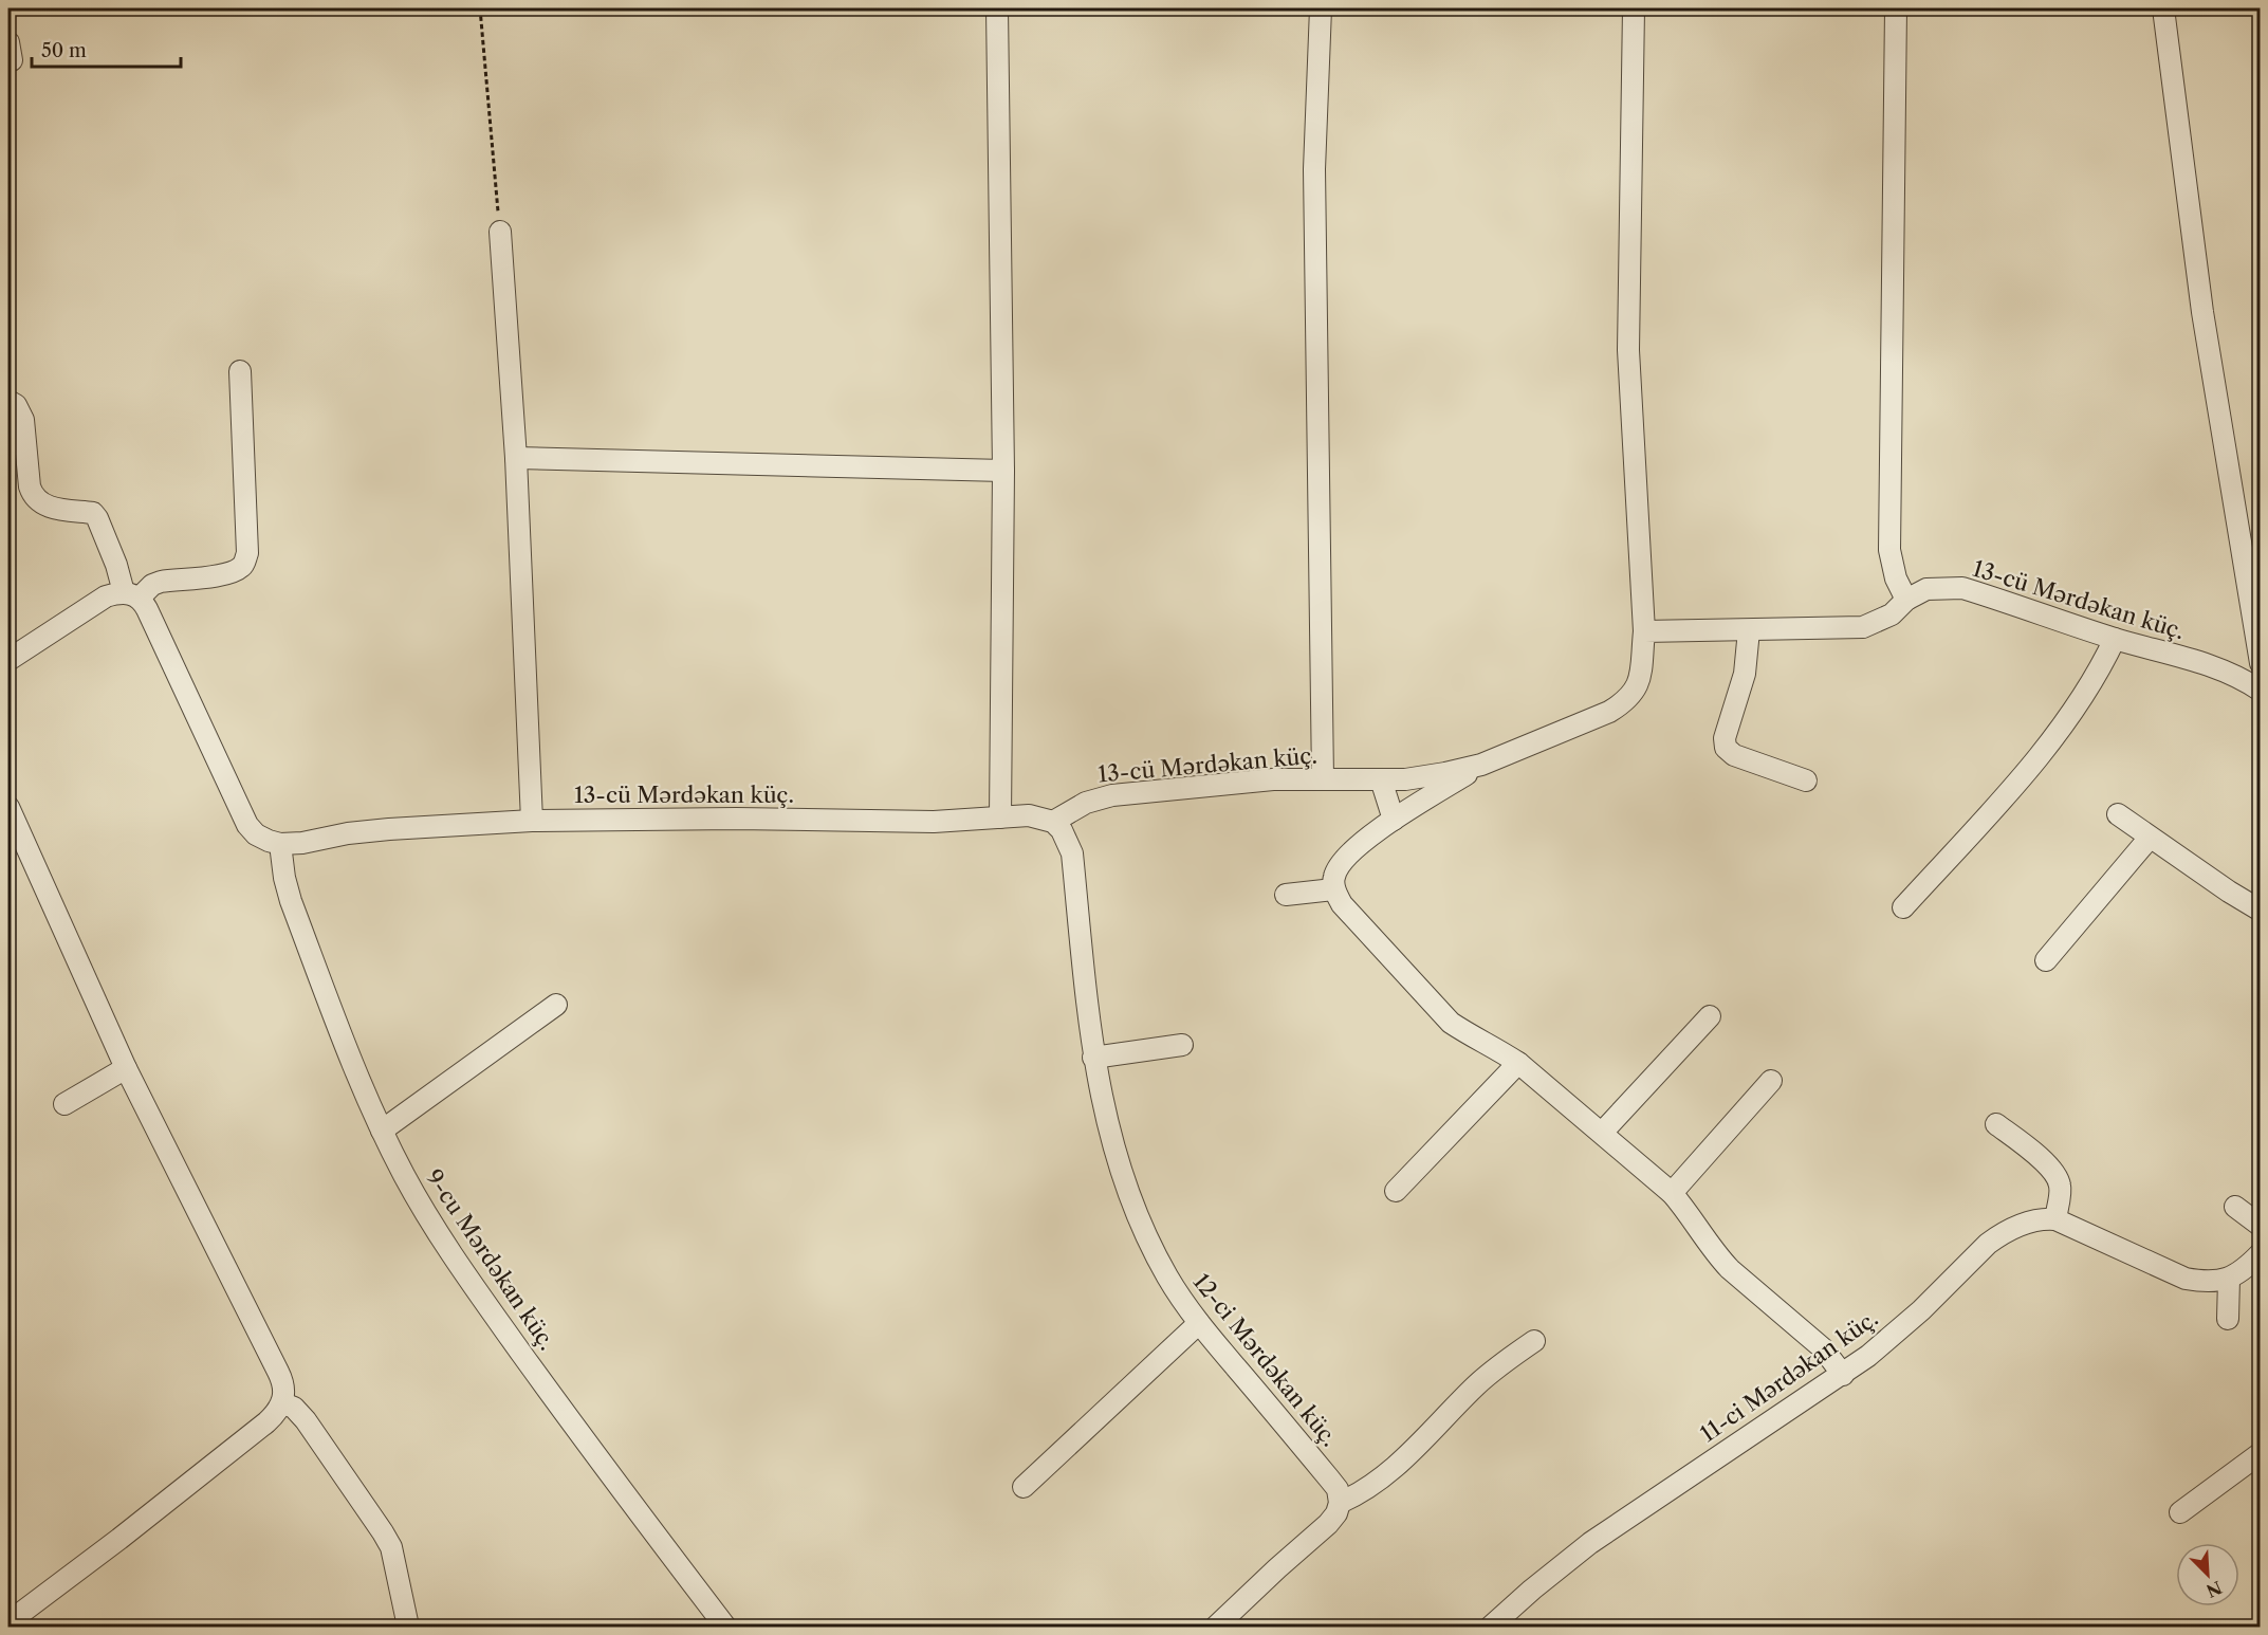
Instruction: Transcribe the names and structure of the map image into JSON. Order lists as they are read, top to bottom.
{
  "streets": {
    "street": [
      "13-cü Mərdəkan küç.",
      "9-cu Mərdəkan küç.",
      "12-ci Mərdəkan küç.",
      "11-ci Mərdəkan küç."
    ]
  },
  "crossings": [
    ["13-cü Mərdəkan küç.", "9-cu Mərdəkan küç."],
    ["13-cü Mərdəkan küç.", "12-ci Mərdəkan küç."]
  ],
  "scale_bar": "50 m",
  "north": "bottom right"
}
